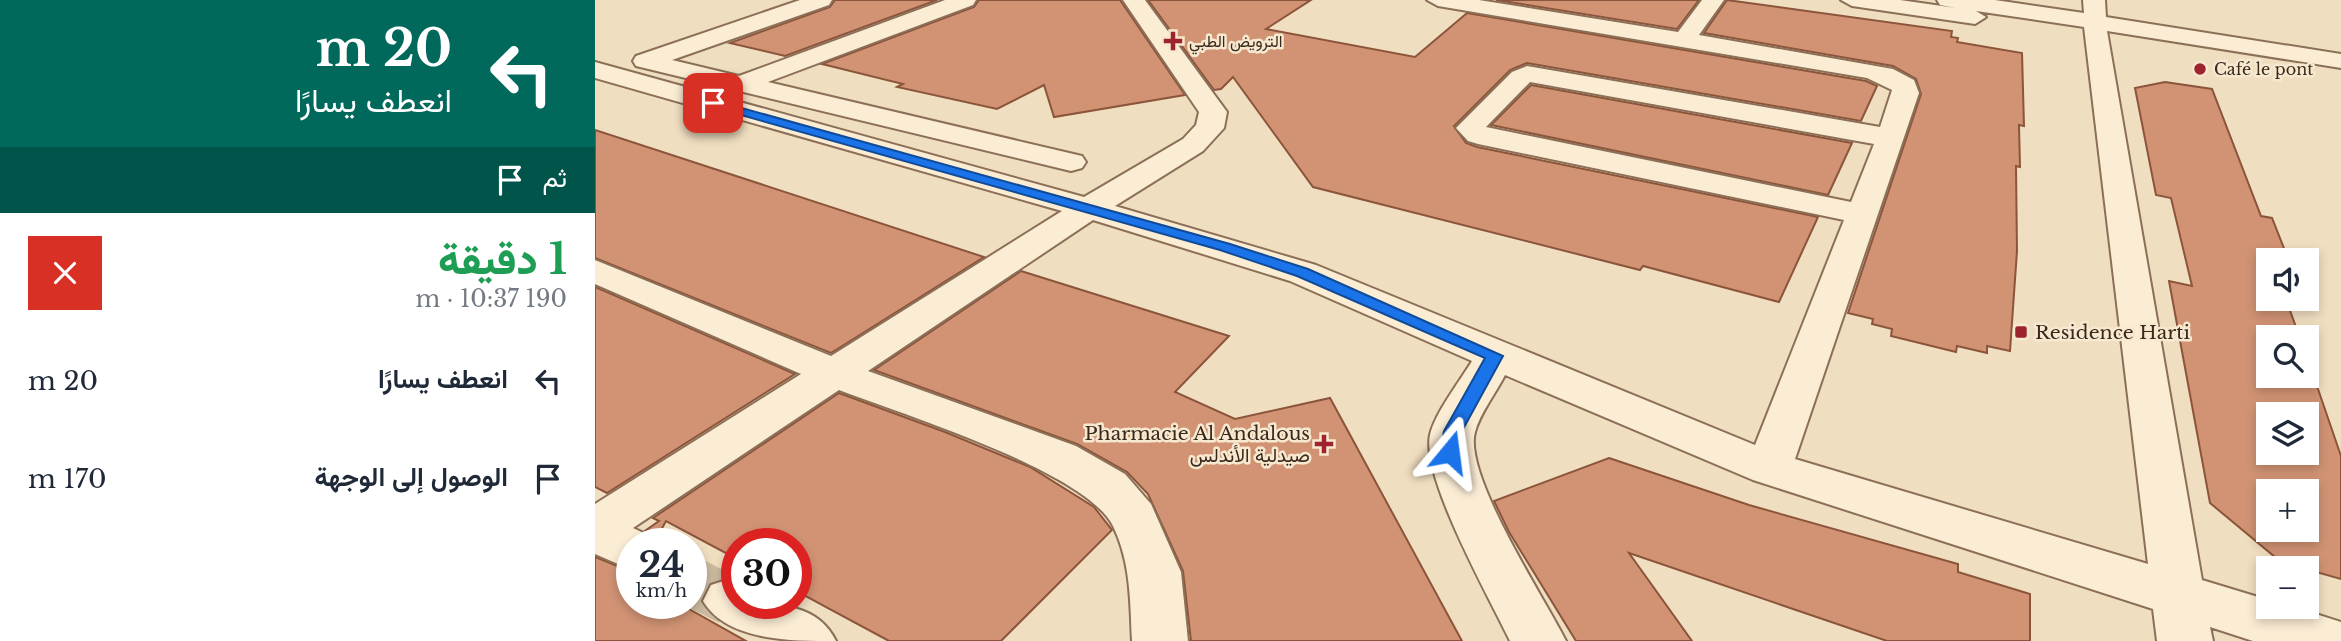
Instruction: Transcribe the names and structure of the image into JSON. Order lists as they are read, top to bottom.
{
  "places": {
    "health": ["الترويض الطبي", "Pharmacie Al Andalous صيدلية الأندلس"],
    "other": ["Café le pont"],
    "transit": ["Residence Harti"]
  },
  "page": {
    "turn": ["20 m", "انعطف يسارًا"],
    "then": "ثم",
    "heading": ["1 دقيقة", "190 m · 10:37"],
    "map_buttons": ["+", "−"],
    "list": [
      {
        "name": "انعطف يسارًا",
        "value": "20 m"
      },
      {
        "name": "الوصول إلى الوجهة",
        "value": "170 m"
      }
    ],
    "speed": "24 km/h",
    "limit": "30"
  }
}
